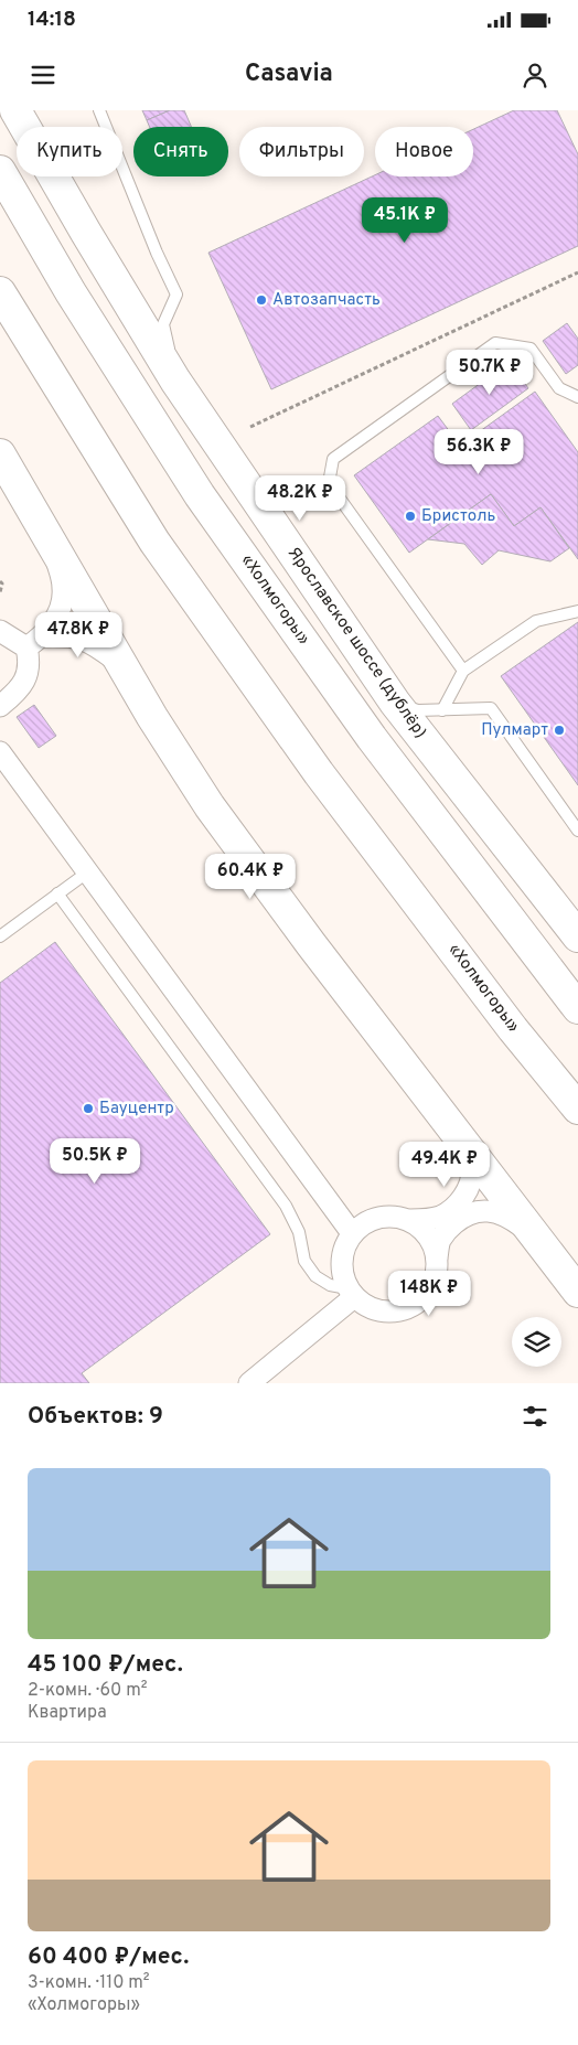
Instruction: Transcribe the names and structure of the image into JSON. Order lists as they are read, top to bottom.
{
  "streets": {
    "main road": ["«Холмогоры»", "Ярославское шоссе (дублёр)"]
  },
  "places": [
    "Автозапчасть",
    "Бристоль",
    "Пулмарт",
    "Бауцентр"
  ],
  "page": {
    "status": "14:18",
    "header": "Casavia",
    "chip": [
      "Купить",
      "Снять",
      "Фильтры",
      "Новое"
    ],
    "price": [
      "45.1K ₽",
      "50.7K ₽",
      "56.3K ₽",
      "48.2K ₽",
      "47.8K ₽",
      "60.4K ₽",
      "50.5K ₽",
      "49.4K ₽",
      "148K ₽"
    ],
    "heading": "Объектов: 9",
    "list": [
      {
        "name": "45 100 ₽/мес.",
        "note": "2-комн. · 60 m² · Квартира"
      },
      {
        "name": "60 400 ₽/мес.",
        "note": "3-комн. · 110 m² · «Холмогоры»"
      }
    ]
  }
}
